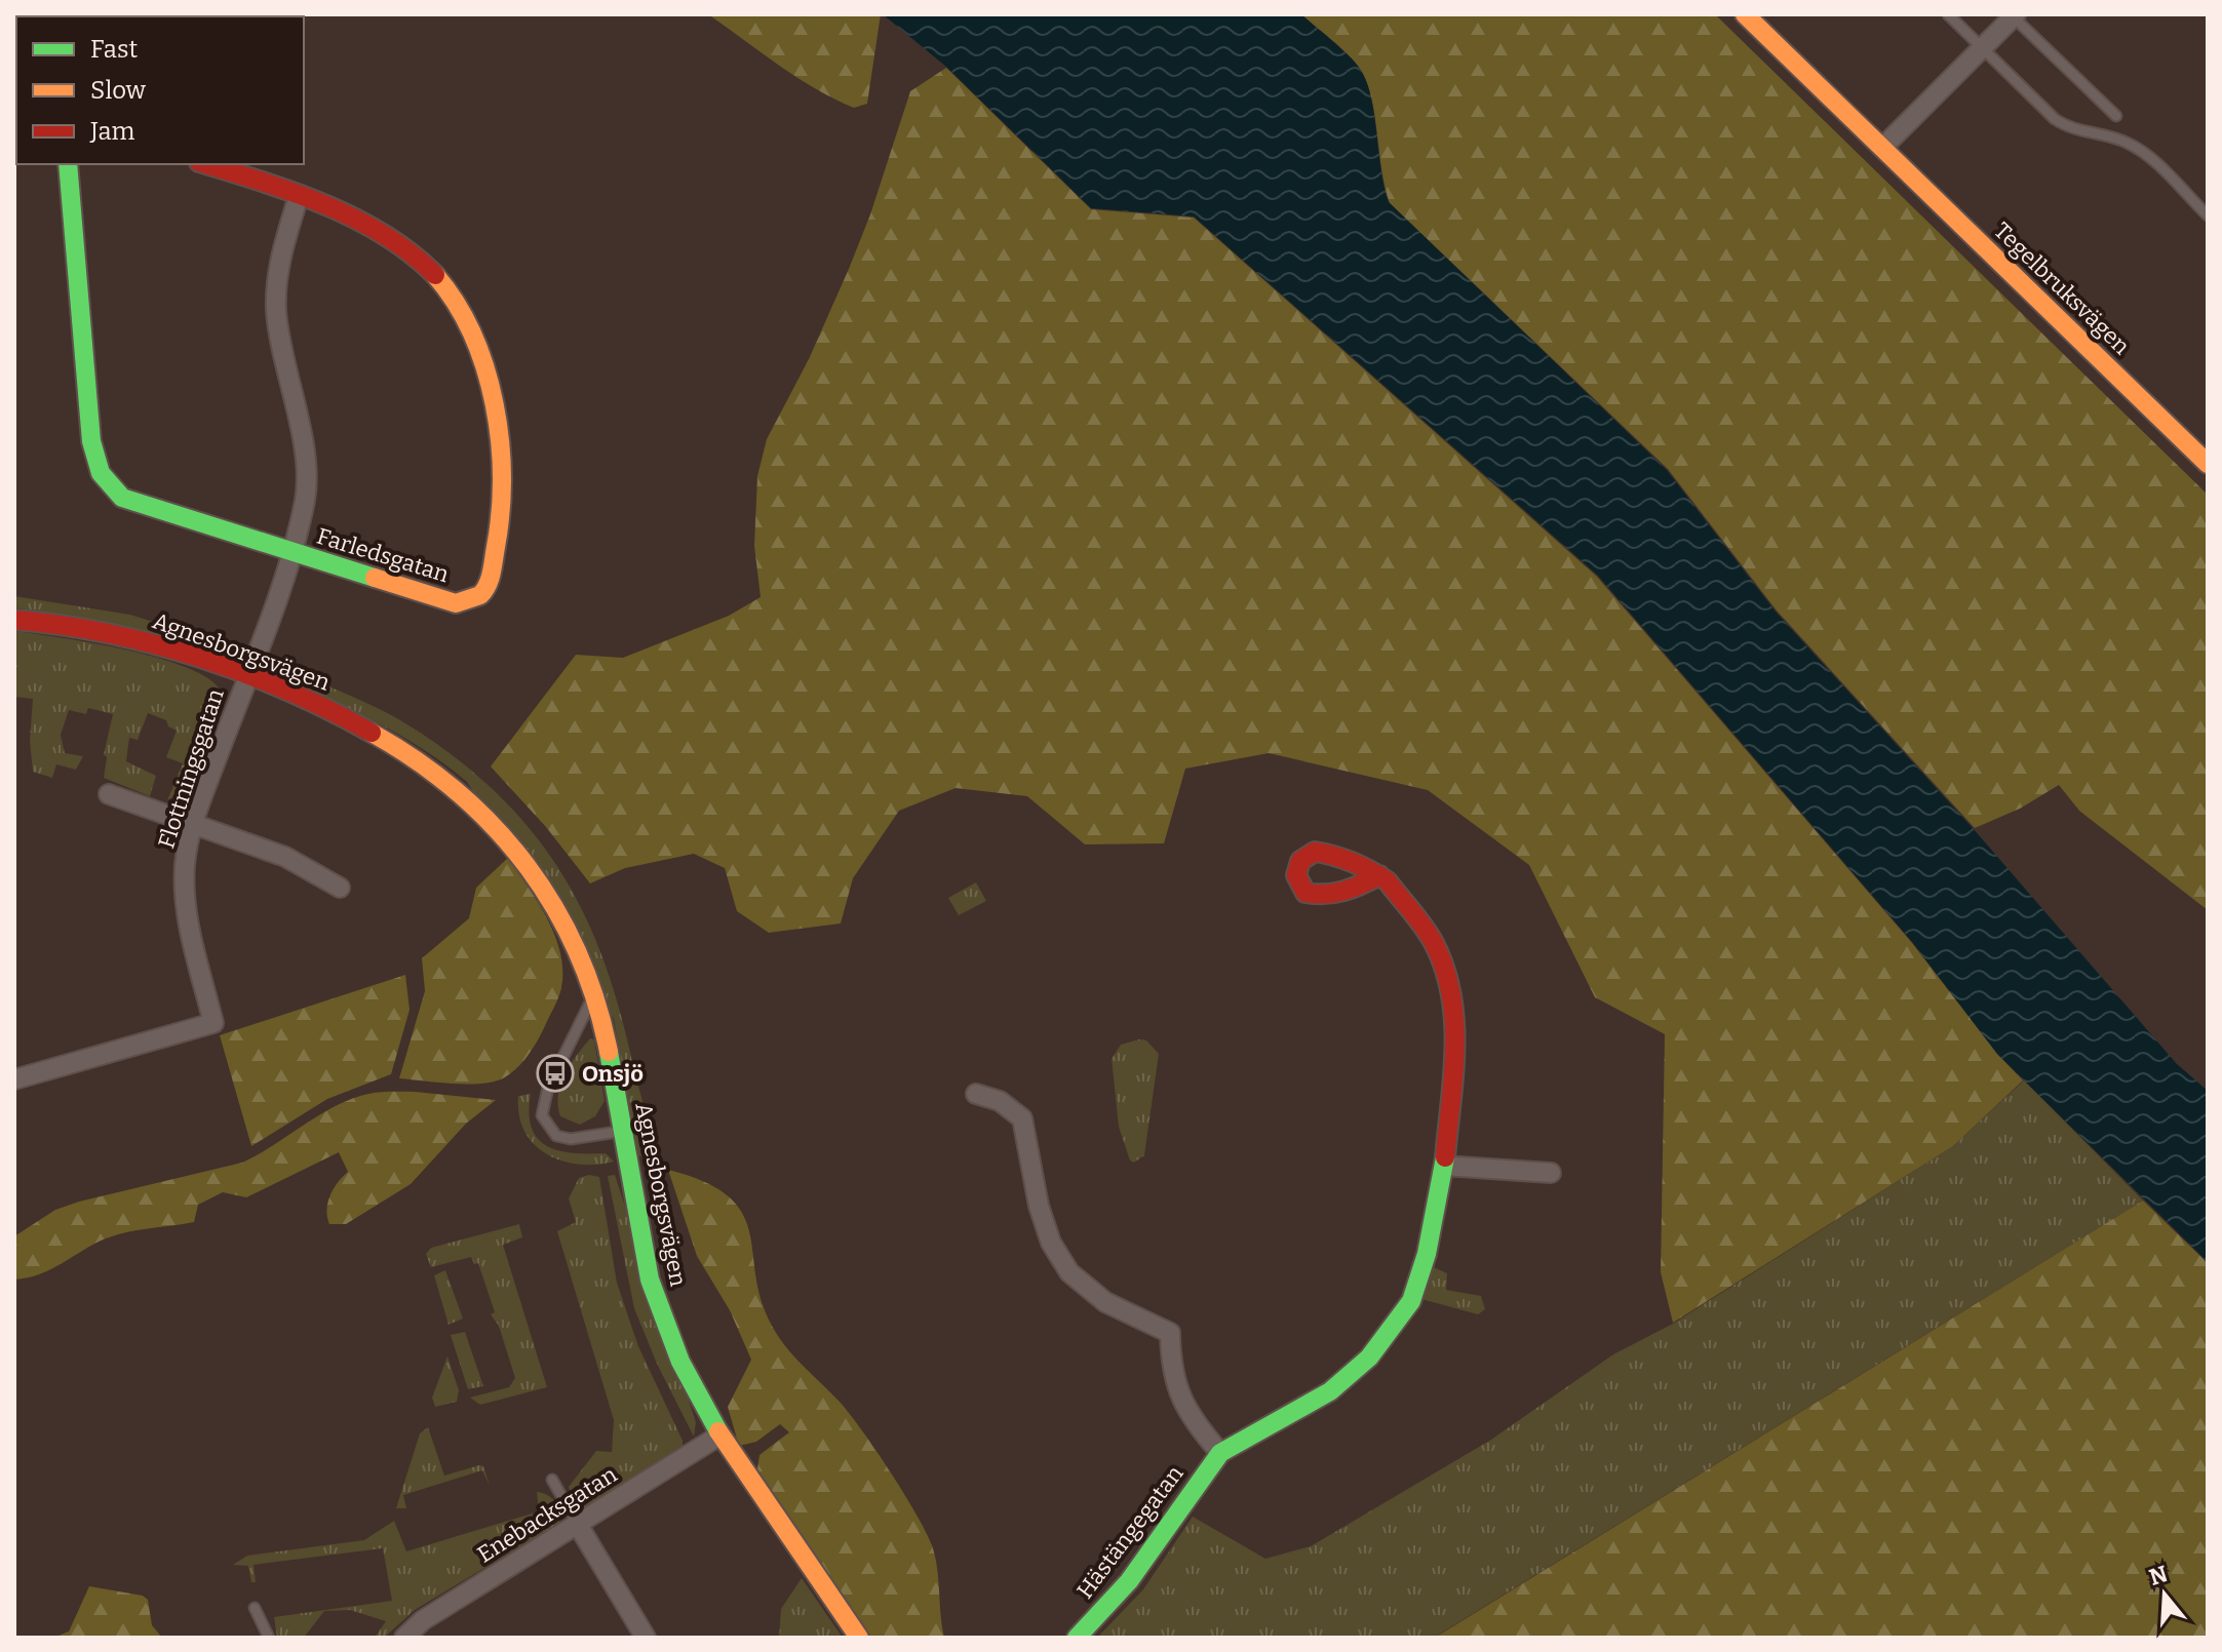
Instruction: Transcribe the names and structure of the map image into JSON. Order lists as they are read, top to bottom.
{
  "streets": {
    "street": [
      "Tegelbruksvägen",
      "Farledsgatan",
      "Agnesborgsvägen",
      "Flottningsgatan",
      "Enebacksgatan",
      "Hästängegatan"
    ]
  },
  "crossings": [
    ["Farledsgatan", "Flottningsgatan"],
    ["Agnesborgsvägen", "Flottningsgatan"],
    ["Agnesborgsvägen", "Enebacksgatan"]
  ],
  "places": {
    "bus stop": ["Onsjö"]
  },
  "legend": ["Fast", "Slow", "Jam"],
  "north": "top"
}
